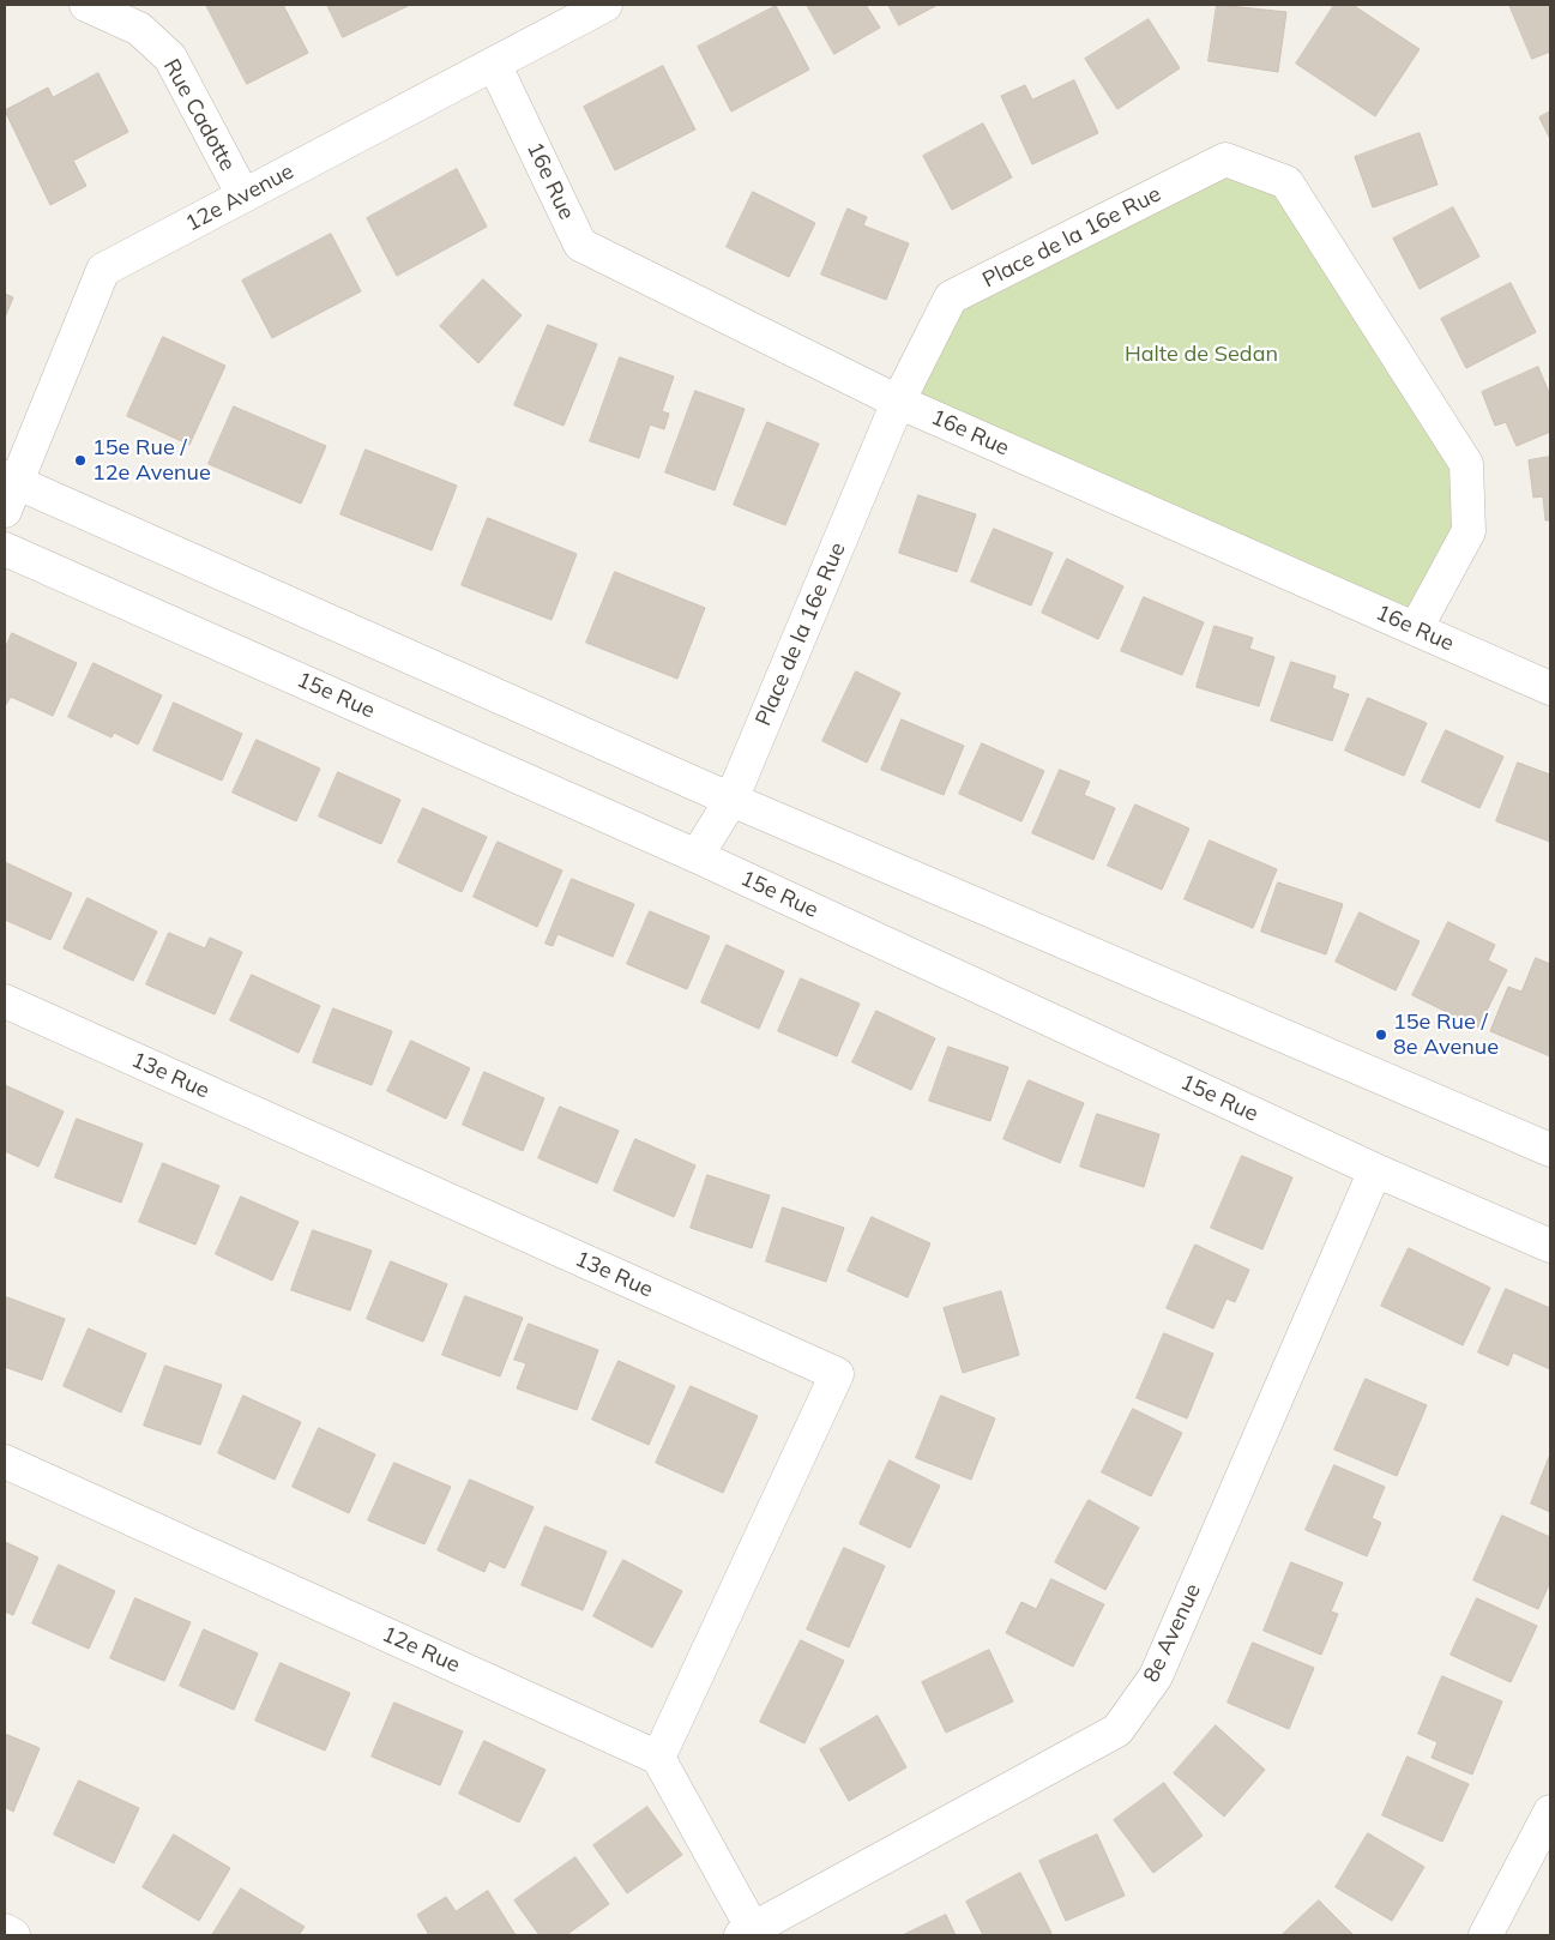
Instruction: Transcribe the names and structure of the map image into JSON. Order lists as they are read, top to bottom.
{
  "streets": {
    "street": [
      "Rue Cadotte",
      "16e Rue",
      "12e Avenue",
      "Place de la 16e Rue",
      "15e Rue",
      "13e Rue",
      "8e Avenue",
      "12e Rue"
    ]
  },
  "crossings": [
    ["Rue Cadotte", "12e Avenue"],
    ["16e Rue", "12e Avenue"],
    ["16e Rue", "Place de la 16e Rue"],
    ["Place de la 16e Rue", "15e Rue"],
    ["15e Rue", "8e Avenue"],
    ["13e Rue", "12e Rue"]
  ],
  "parks": ["Halte de Sedan"],
  "places": ["15e Rue / 12e Avenue", "15e Rue / 8e Avenue"]
}
